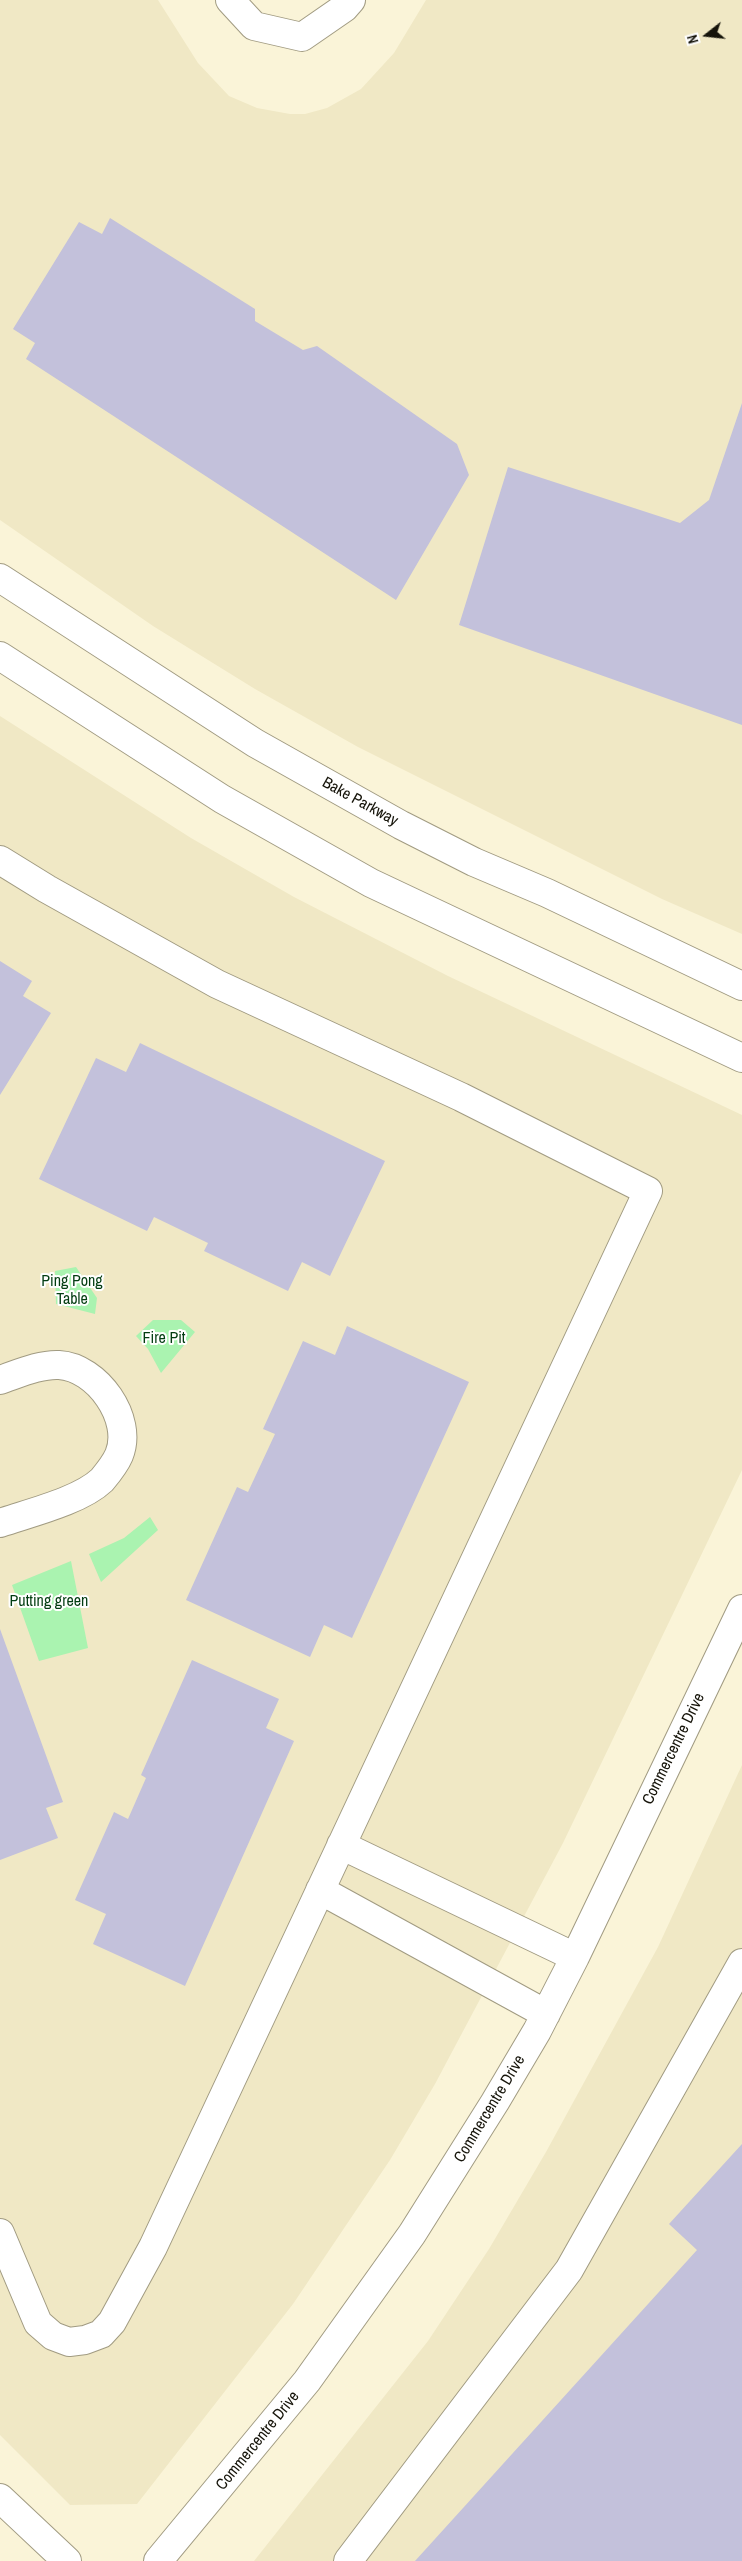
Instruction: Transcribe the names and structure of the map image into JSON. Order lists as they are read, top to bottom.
{
  "streets": {
    "main road": ["Bake Parkway", "Commercentre Drive"]
  },
  "parks": ["Ping Pong Table", "Fire Pit", "Putting green"],
  "north": "left"
}
